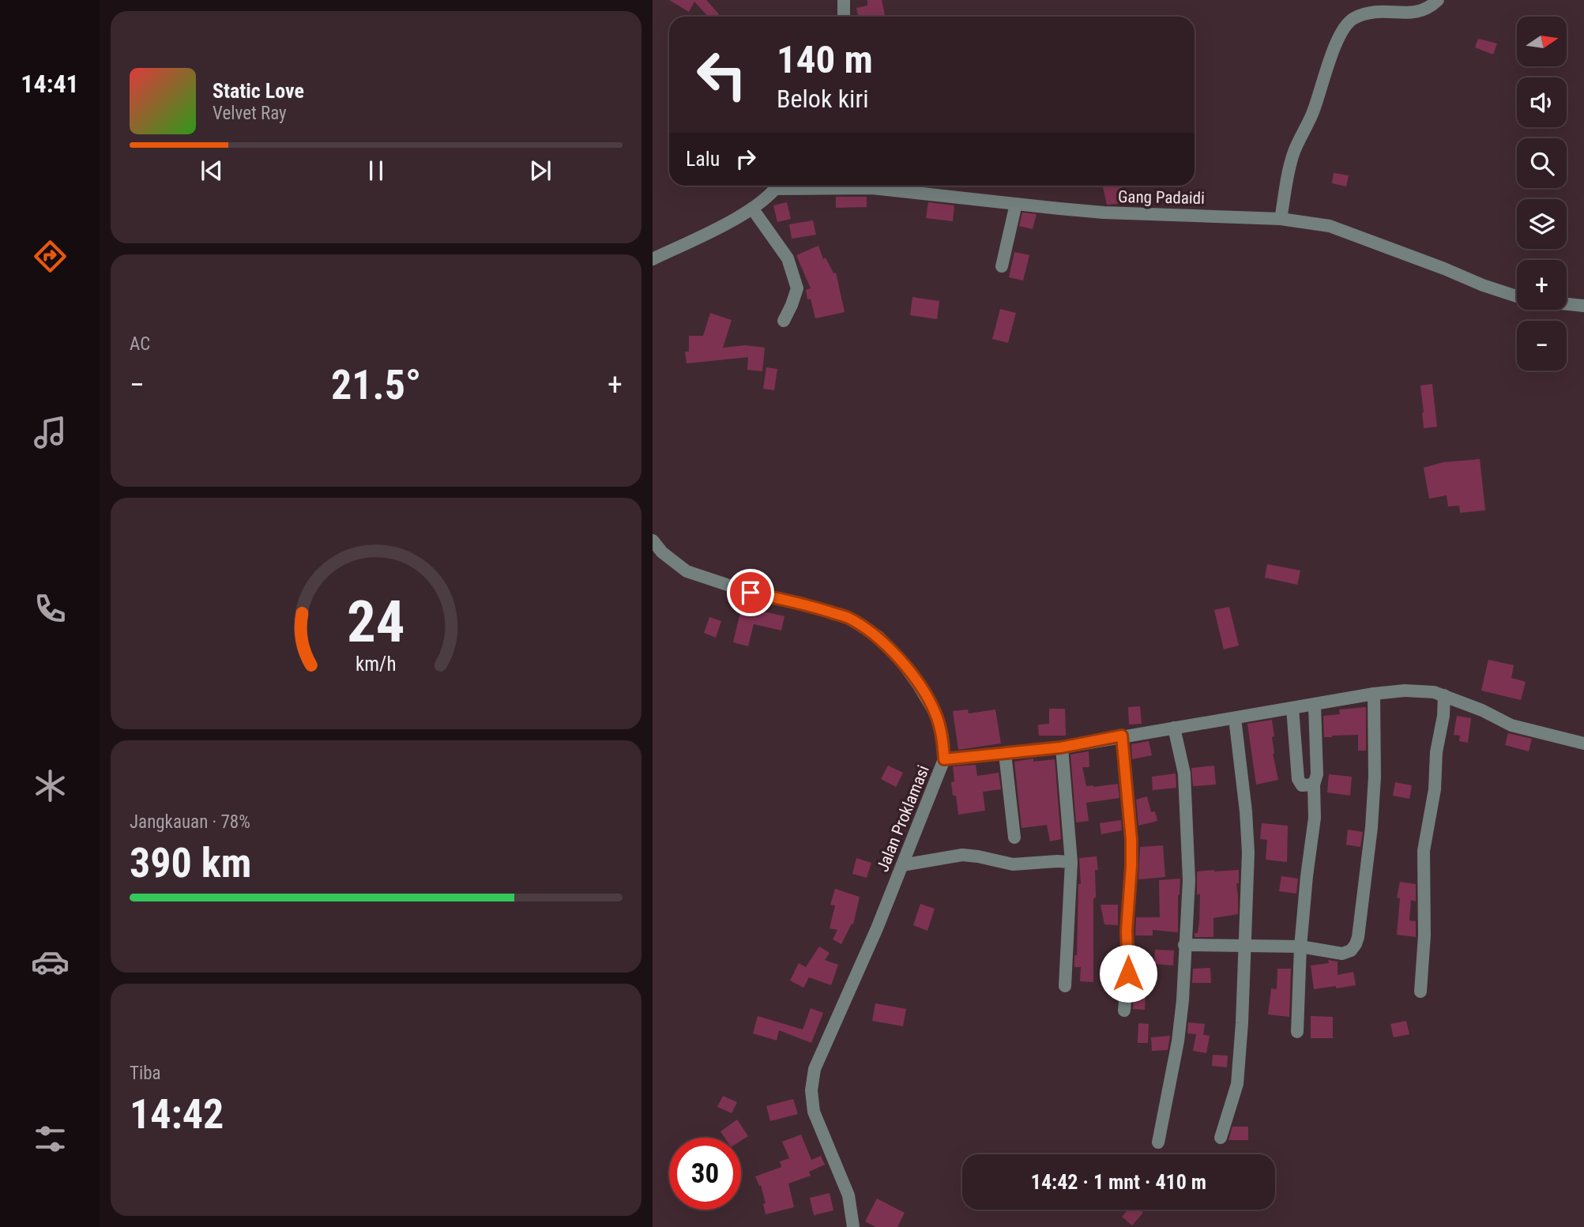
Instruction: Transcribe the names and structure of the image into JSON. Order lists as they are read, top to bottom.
{
  "streets": {
    "street": ["Gang Padaidi", "Jalan Proklamasi"]
  },
  "north": "right",
  "page": {
    "tabs": "14:41",
    "map_buttons": ["+", "−"],
    "turn": ["140 m", "Belok kiri"],
    "song": ["Static Love", "Velvet Ray"],
    "then": "Lalu",
    "tile": [
      "AC",
      ["Jangkauan · 78%", "390 km"],
      ["Tiba", "14:42"]
    ],
    "heat": ["−", "21.5°", "+"],
    "limit": "30",
    "trip": "14:42 · 1 mnt · 410 m",
    "gauge": ["24", "km/h"]
  }
}
